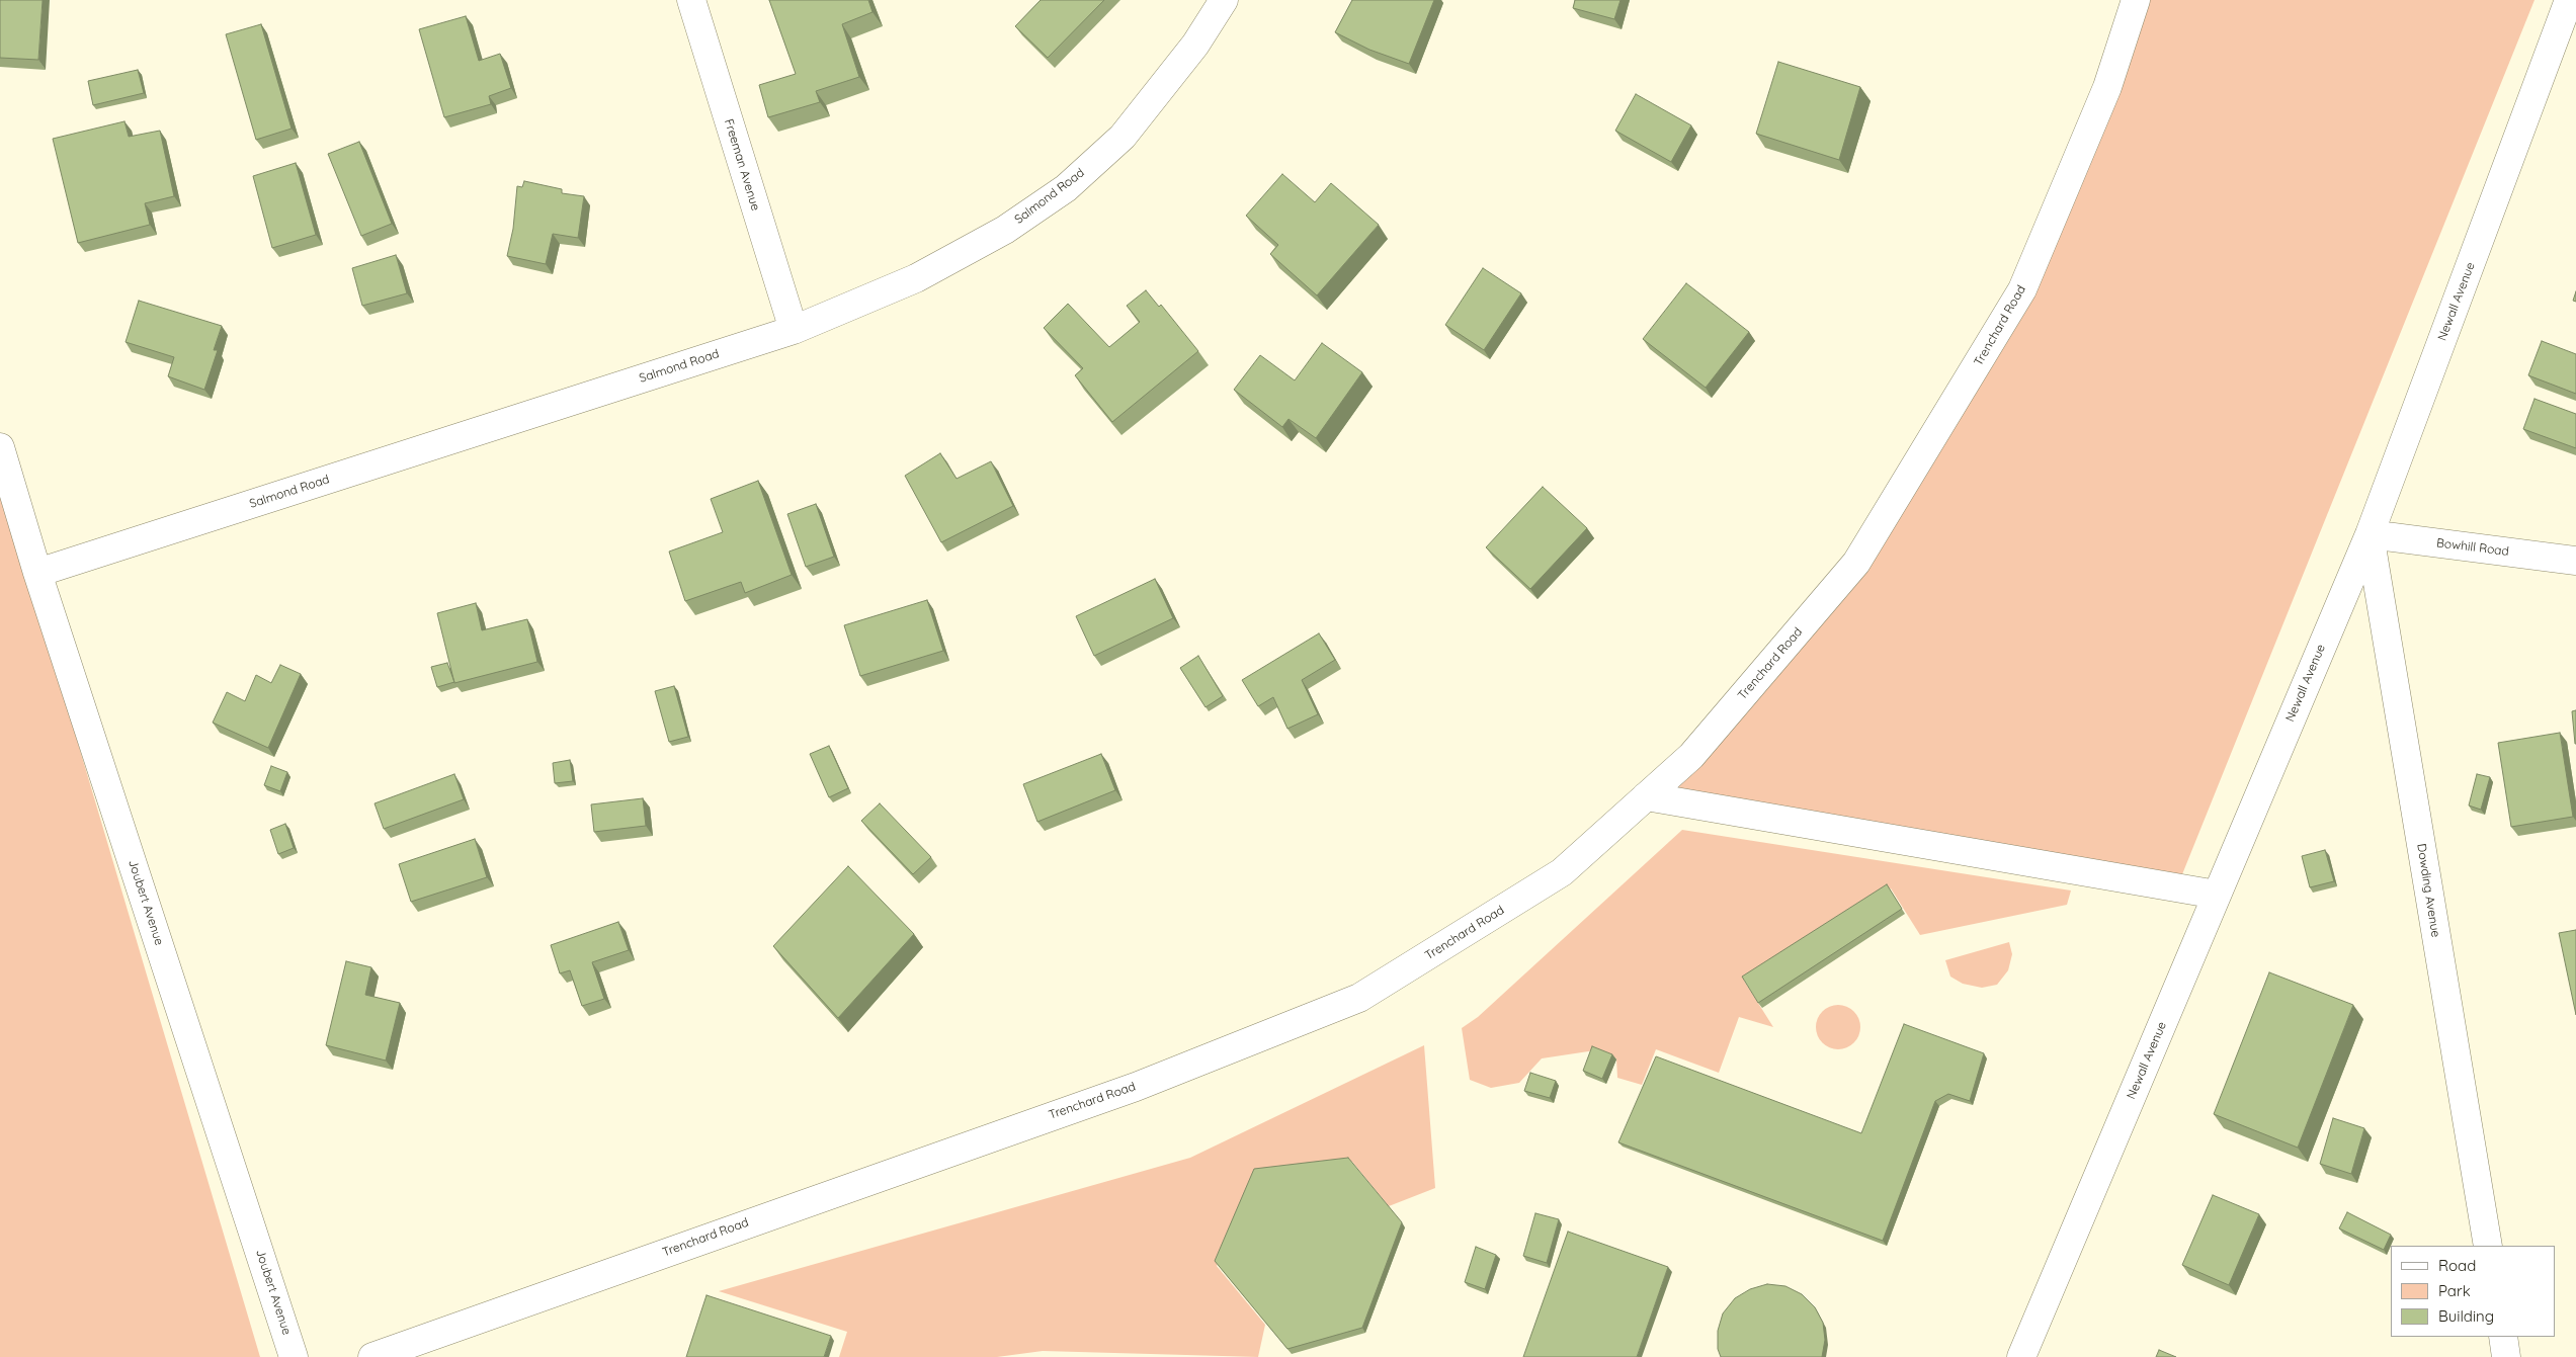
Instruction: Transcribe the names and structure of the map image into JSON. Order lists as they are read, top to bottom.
{
  "streets": {
    "street": [
      "Freeman Avenue",
      "Salmond Road",
      "Newall Avenue",
      "Trenchard Road",
      "Bowhill Road",
      "Dowding Avenue",
      "Joubert Avenue"
    ]
  },
  "crossings": [
    ["Freeman Avenue", "Salmond Road"],
    ["Salmond Road", "Joubert Avenue"],
    ["Newall Avenue", "Bowhill Road"],
    ["Newall Avenue", "Dowding Avenue"],
    ["Bowhill Road", "Dowding Avenue"]
  ],
  "legend": ["Road", "Park", "Building"]
}
